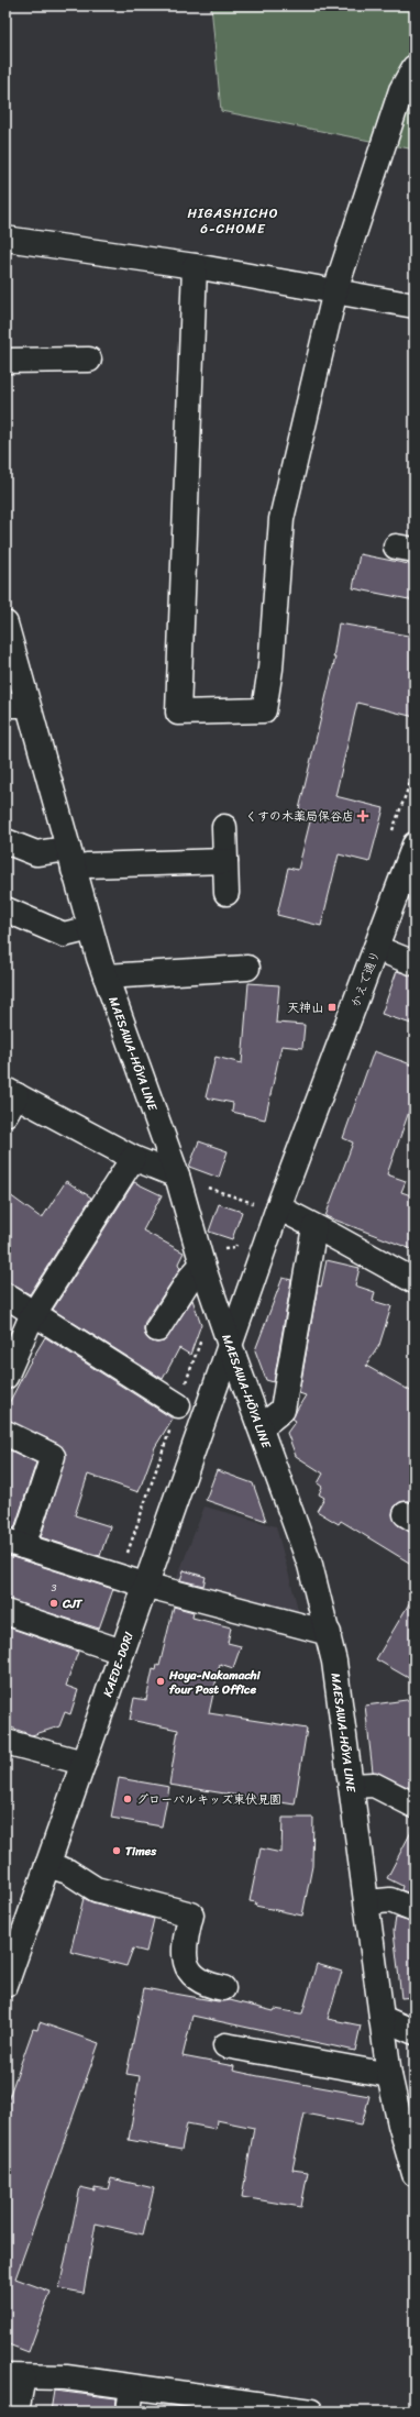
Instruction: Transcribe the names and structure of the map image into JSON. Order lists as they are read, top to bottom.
{
  "streets": {
    "street": ["かえで通り", "MAESAWA-HŌYA LINE", "KAEDE-DORI"]
  },
  "crossings": [
    ["かえで通り", "KAEDE-DORI"],
    ["MAESAWA-HŌYA LINE", "KAEDE-DORI"]
  ],
  "districts": ["HIGASHICHO 6-CHOME"],
  "places": {
    "health": ["くすの木薬局保谷店"],
    "transit": ["天神山"],
    "other": [
      "CJT",
      "Hoya-Nakamachi four Post Office",
      "グローバルキッズ東伏見園",
      "Times"
    ]
  },
  "house_numbers": ["3"]
}
